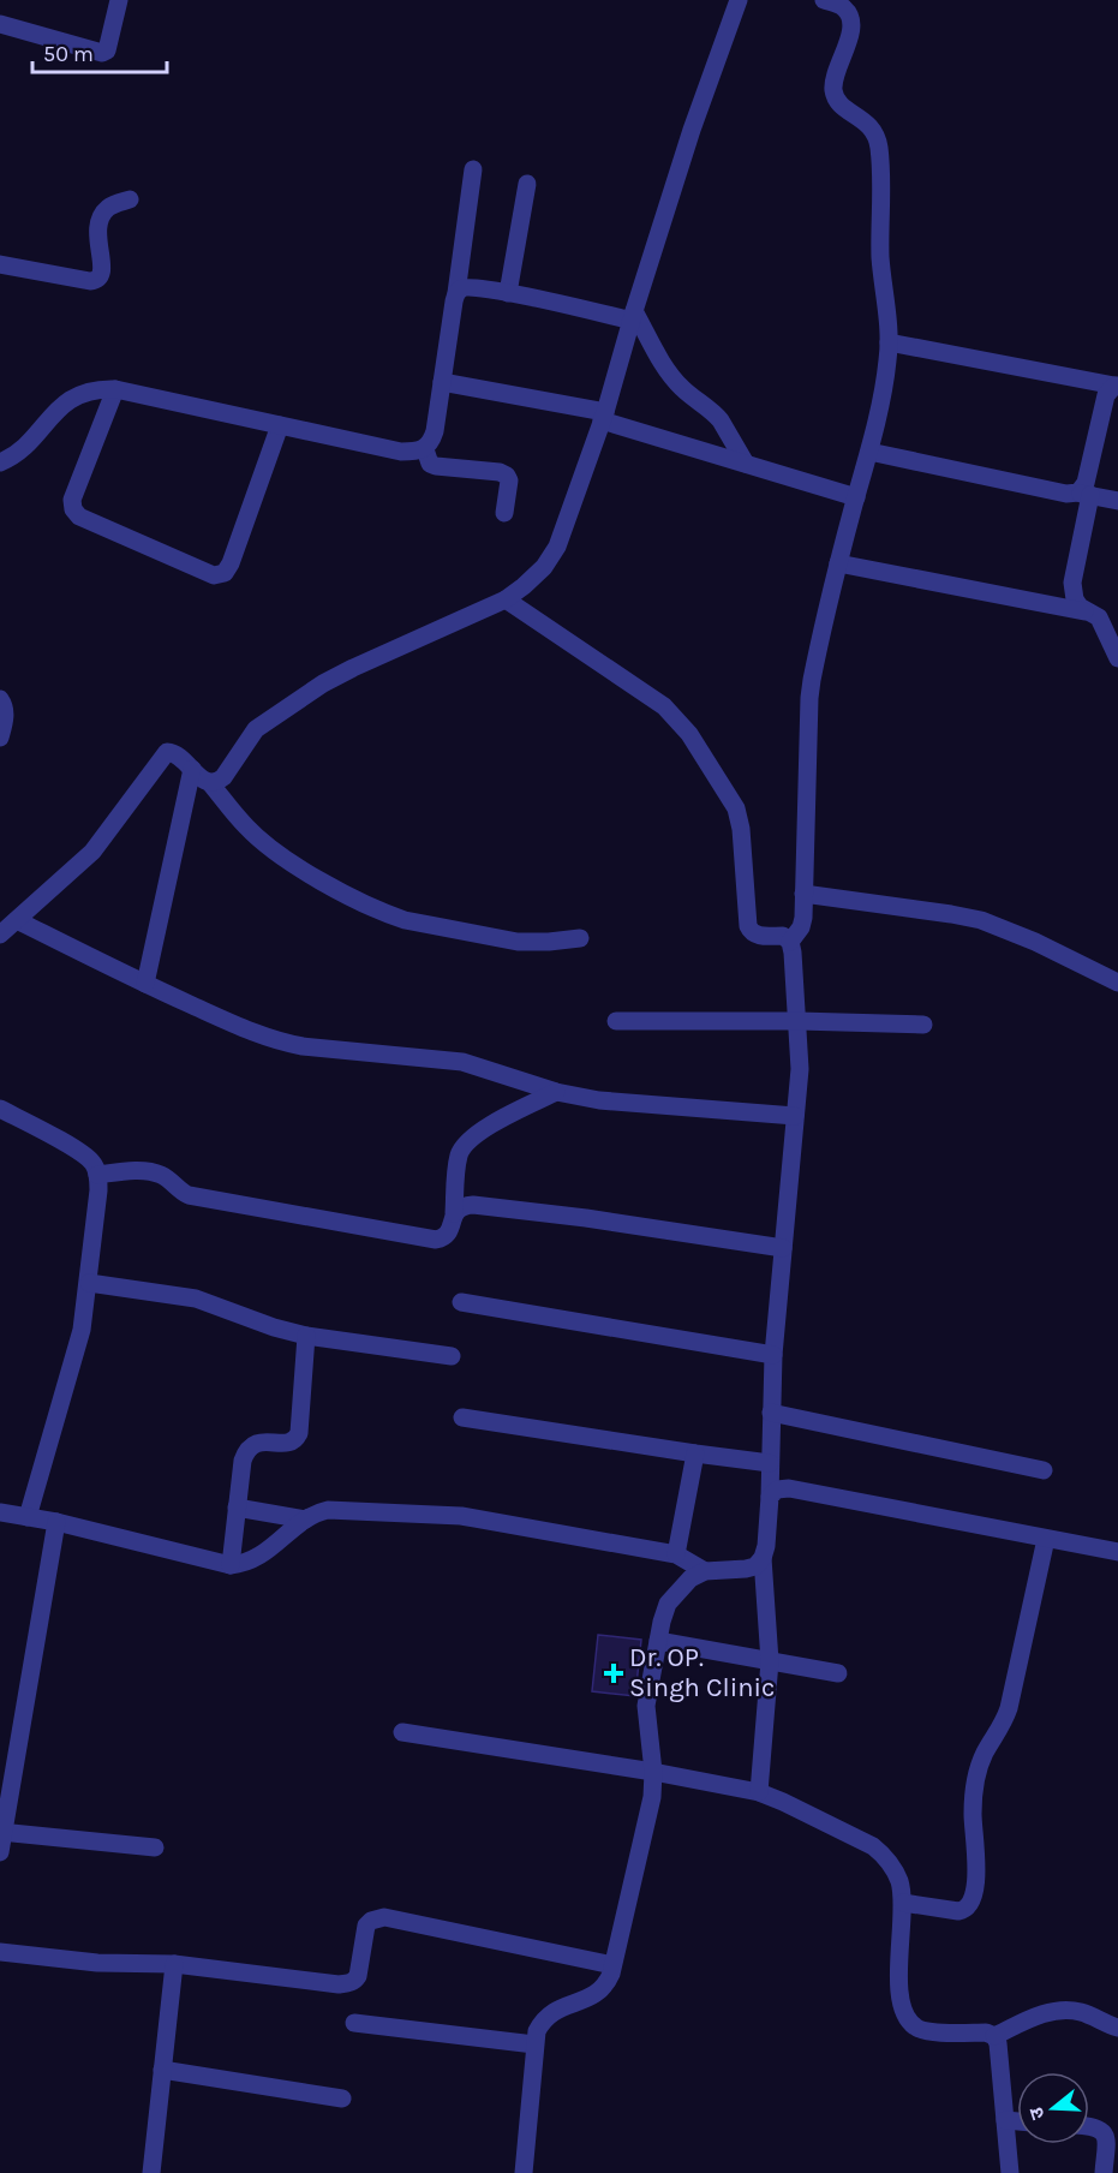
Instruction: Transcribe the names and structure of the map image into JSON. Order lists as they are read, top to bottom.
{
  "places": {
    "health": ["Dr. OP. Singh Clinic"]
  },
  "scale_bar": "50 m",
  "north": "left"
}
